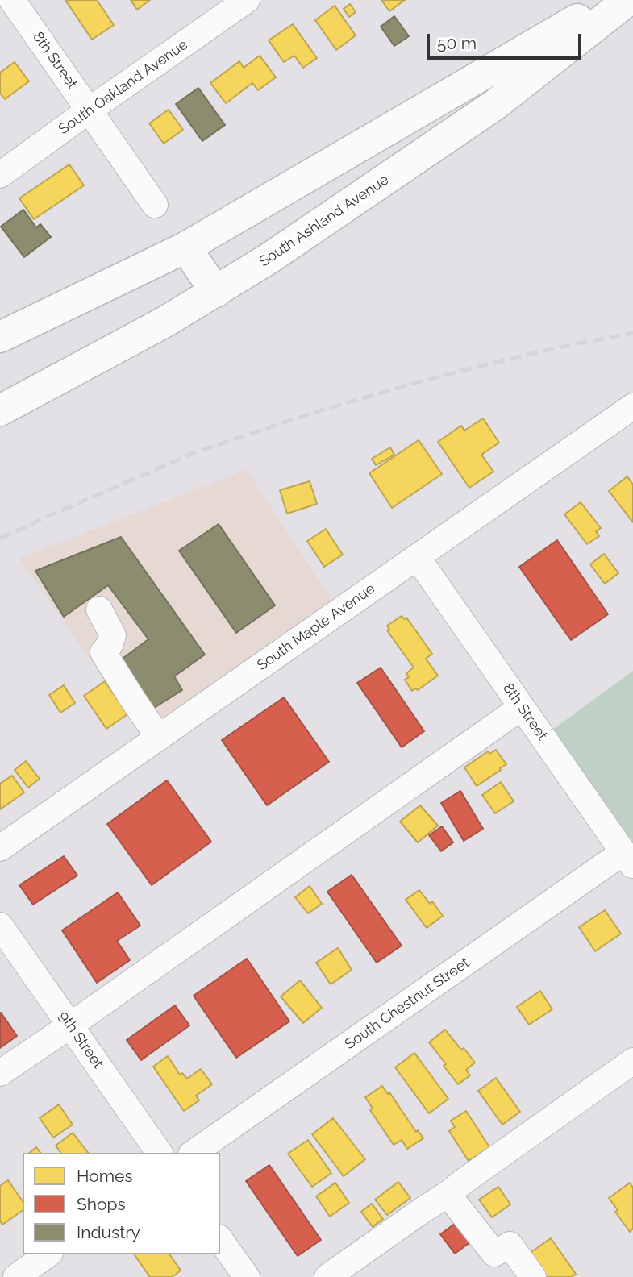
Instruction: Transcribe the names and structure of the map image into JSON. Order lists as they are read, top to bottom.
{
  "streets": {
    "main road": ["South Ashland Avenue"],
    "street": [
      "8th Street",
      "South Oakland Avenue",
      "South Maple Avenue",
      "South Chestnut Street",
      "9th Street"
    ]
  },
  "crossings": [
    ["8th Street", "South Oakland Avenue"],
    ["8th Street", "South Maple Avenue"],
    ["8th Street", "South Chestnut Street"]
  ],
  "legend": ["Homes", "Shops", "Industry"],
  "scale_bar": "50 m"
}
